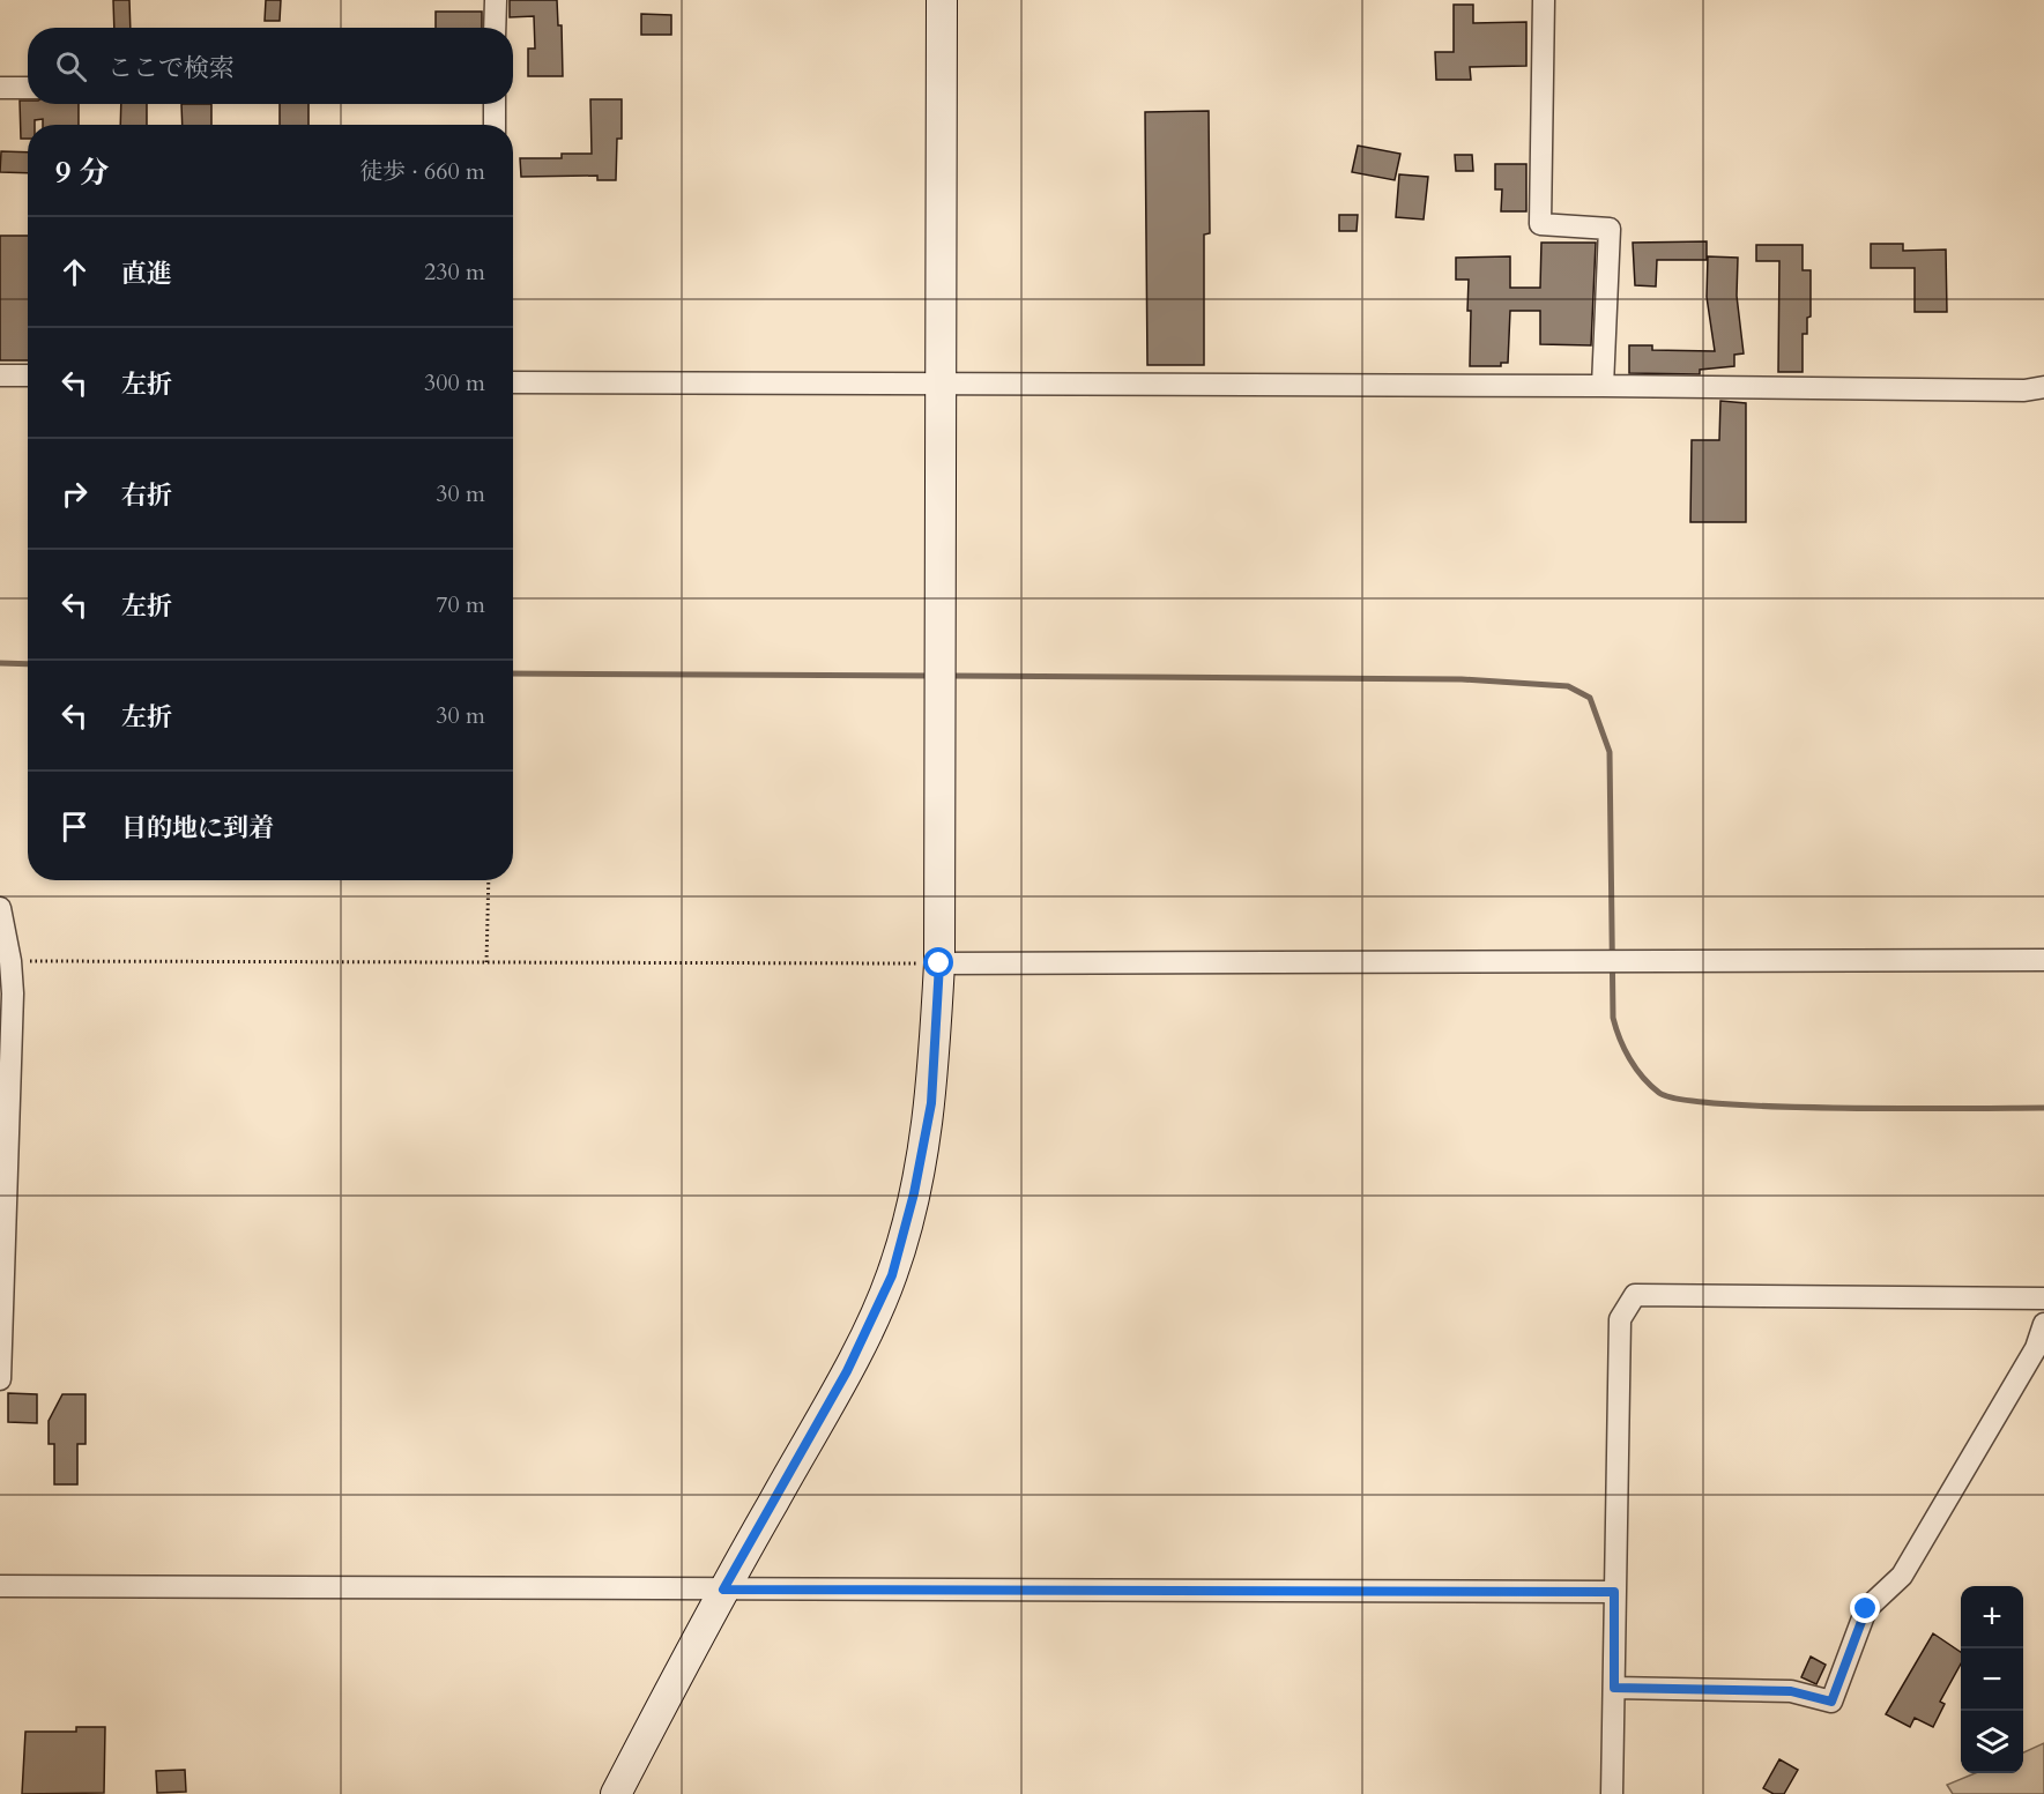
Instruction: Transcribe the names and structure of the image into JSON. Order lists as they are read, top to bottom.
{
  "page": {
    "search": "ここで検索",
    "heading": ["9 分", "徒歩 · 660 m"],
    "list": [
      ["直進", "230 m"],
      ["左折", "300 m"],
      ["右折", "30 m"],
      ["左折", "70 m"],
      ["左折", "30 m"],
      "目的地に到着"
    ],
    "map_buttons": ["+", "−"]
  }
}
